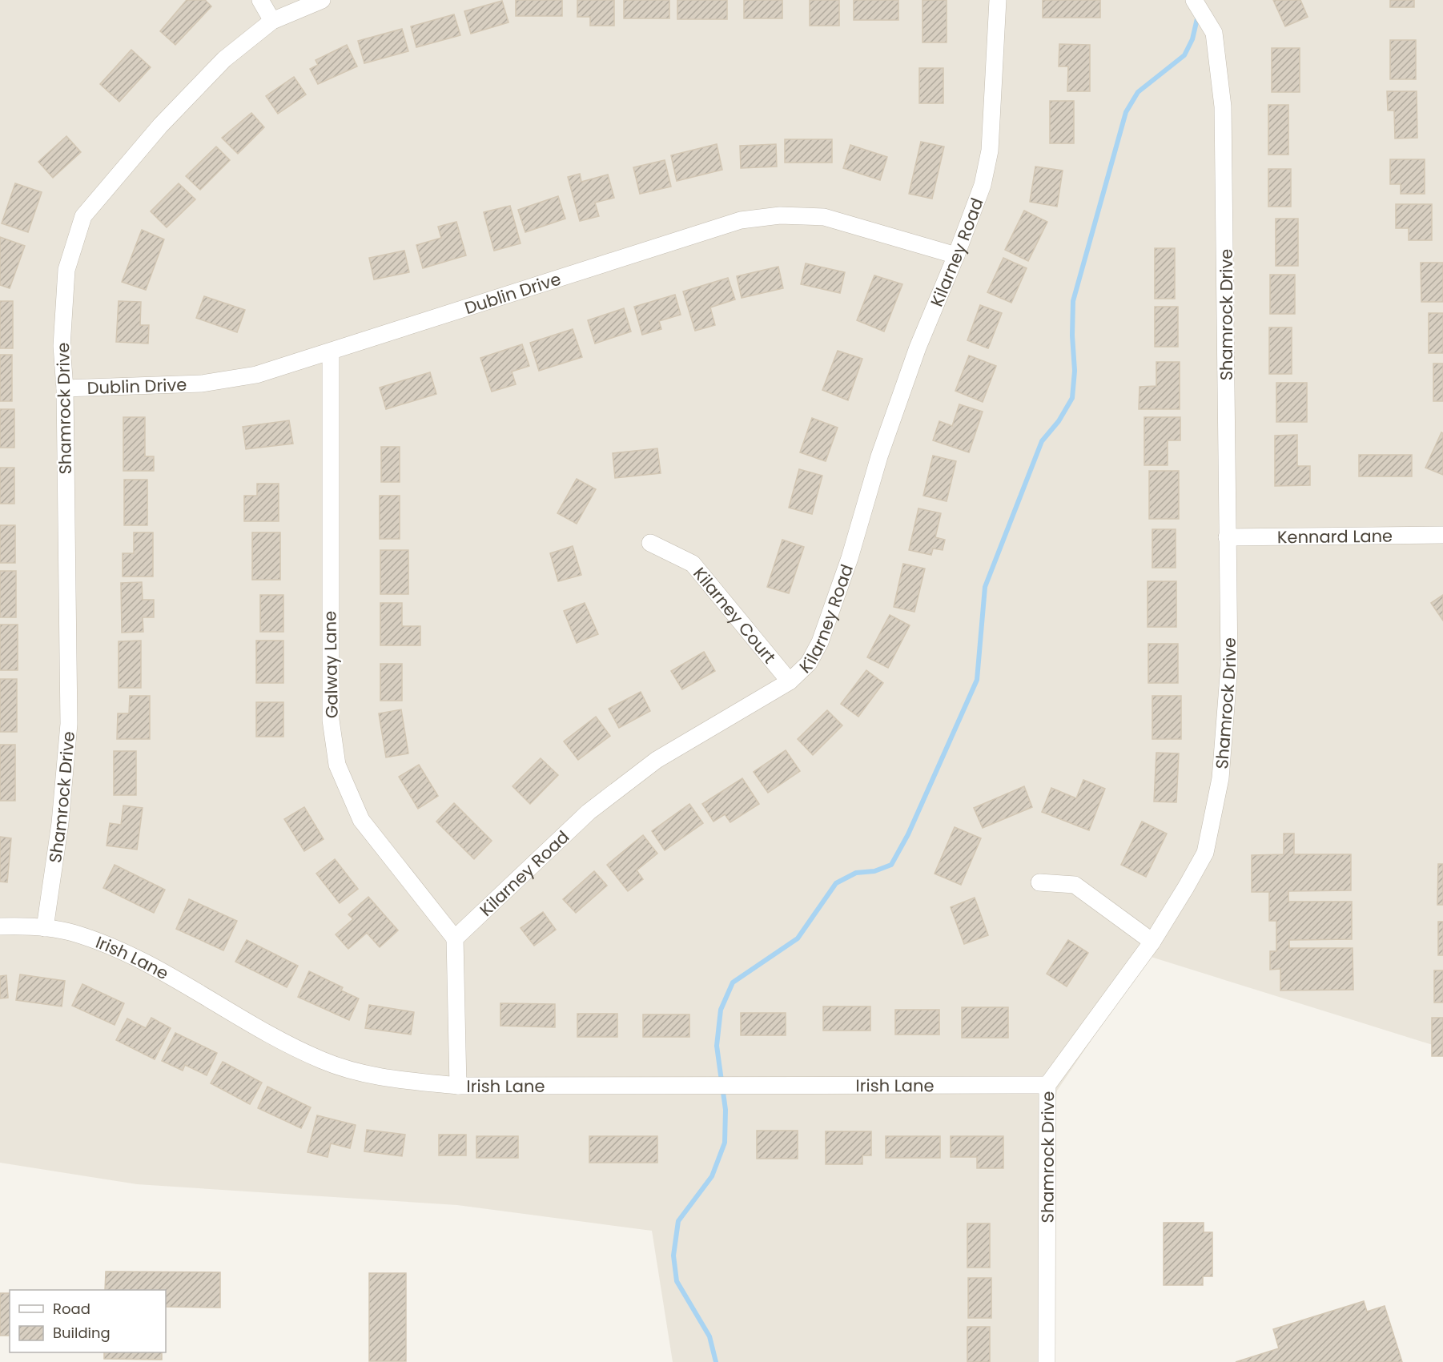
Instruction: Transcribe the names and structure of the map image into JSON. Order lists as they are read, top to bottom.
{
  "streets": {
    "street": [
      "Kilarney Road",
      "Dublin Drive",
      "Shamrock Drive",
      "Kennard Lane",
      "Kilarney Court",
      "Galway Lane",
      "Irish Lane"
    ]
  },
  "crossings": [
    ["Kilarney Road", "Dublin Drive"],
    ["Kilarney Road", "Kilarney Court"],
    ["Kilarney Road", "Galway Lane"],
    ["Dublin Drive", "Shamrock Drive"],
    ["Dublin Drive", "Galway Lane"],
    ["Shamrock Drive", "Kennard Lane"],
    ["Shamrock Drive", "Irish Lane"]
  ],
  "legend": ["Road", "Building"]
}
